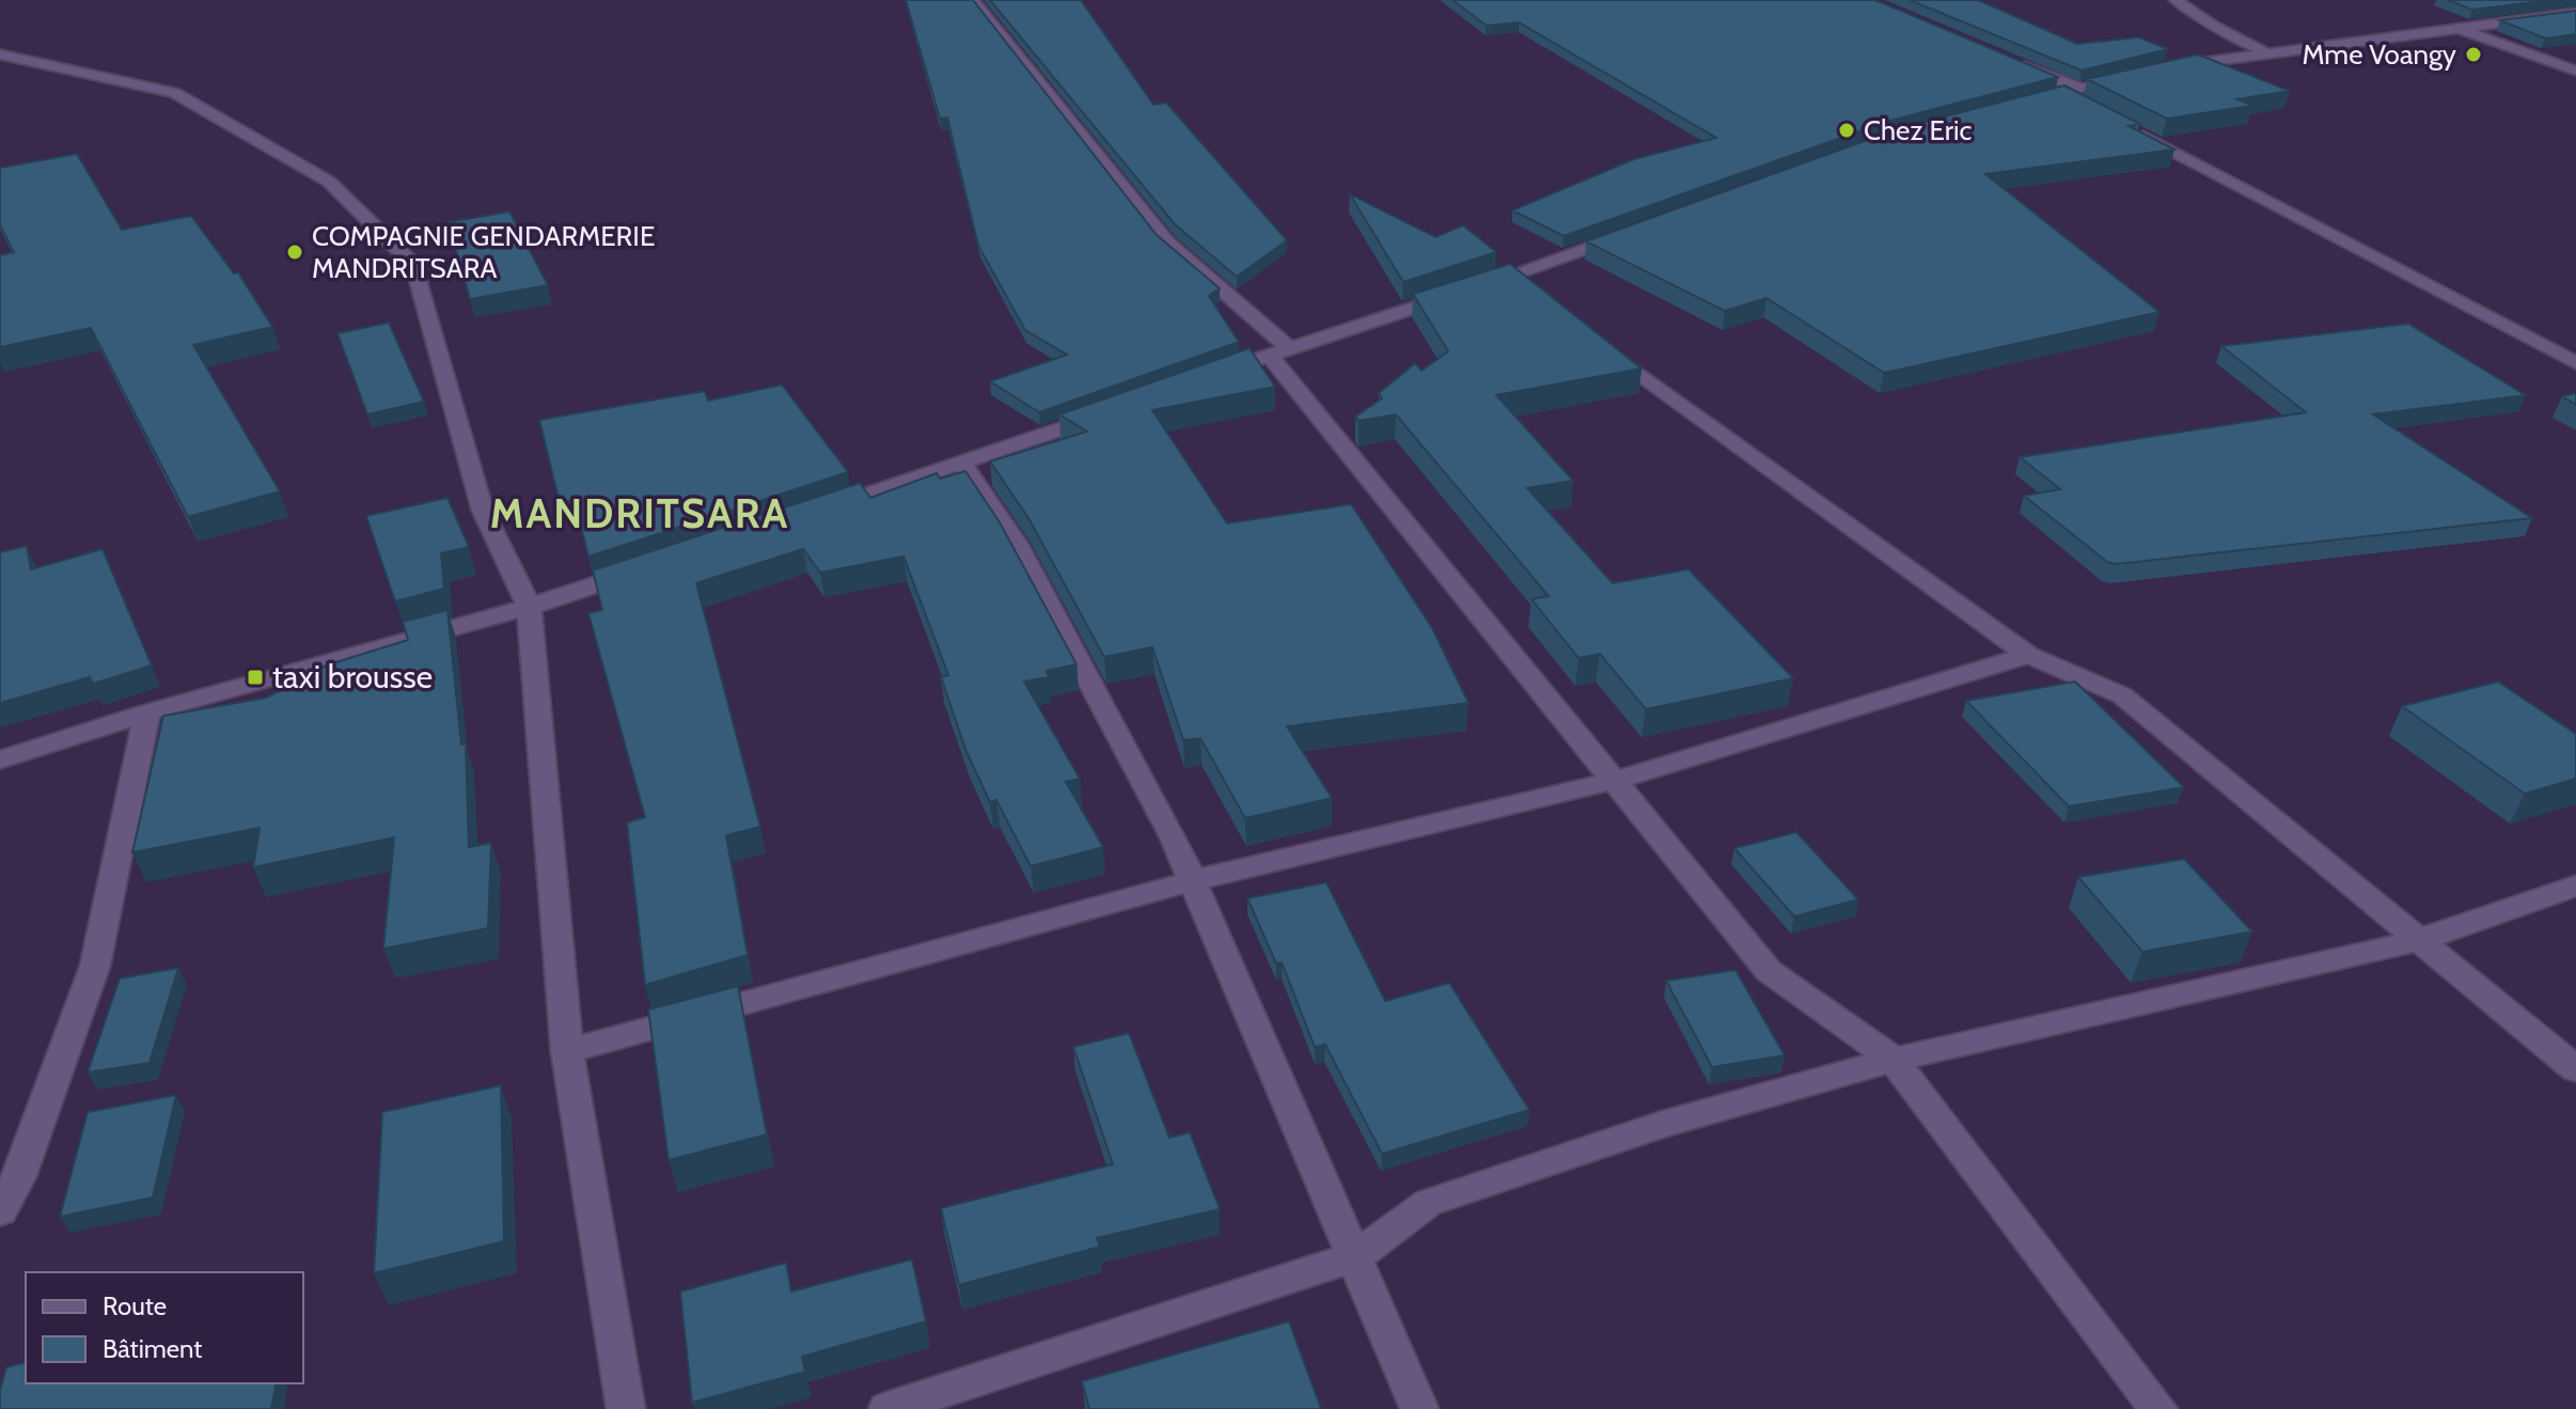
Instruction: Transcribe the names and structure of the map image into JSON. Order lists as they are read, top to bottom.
{
  "districts": ["MANDRITSARA"],
  "places": {
    "other": ["Mme Voangy", "Chez Eric", "COMPAGNIE GENDARMERIE MANDRITSARA"],
    "transit": ["taxi brousse"]
  },
  "legend": ["Route", "Bâtiment"]
}
